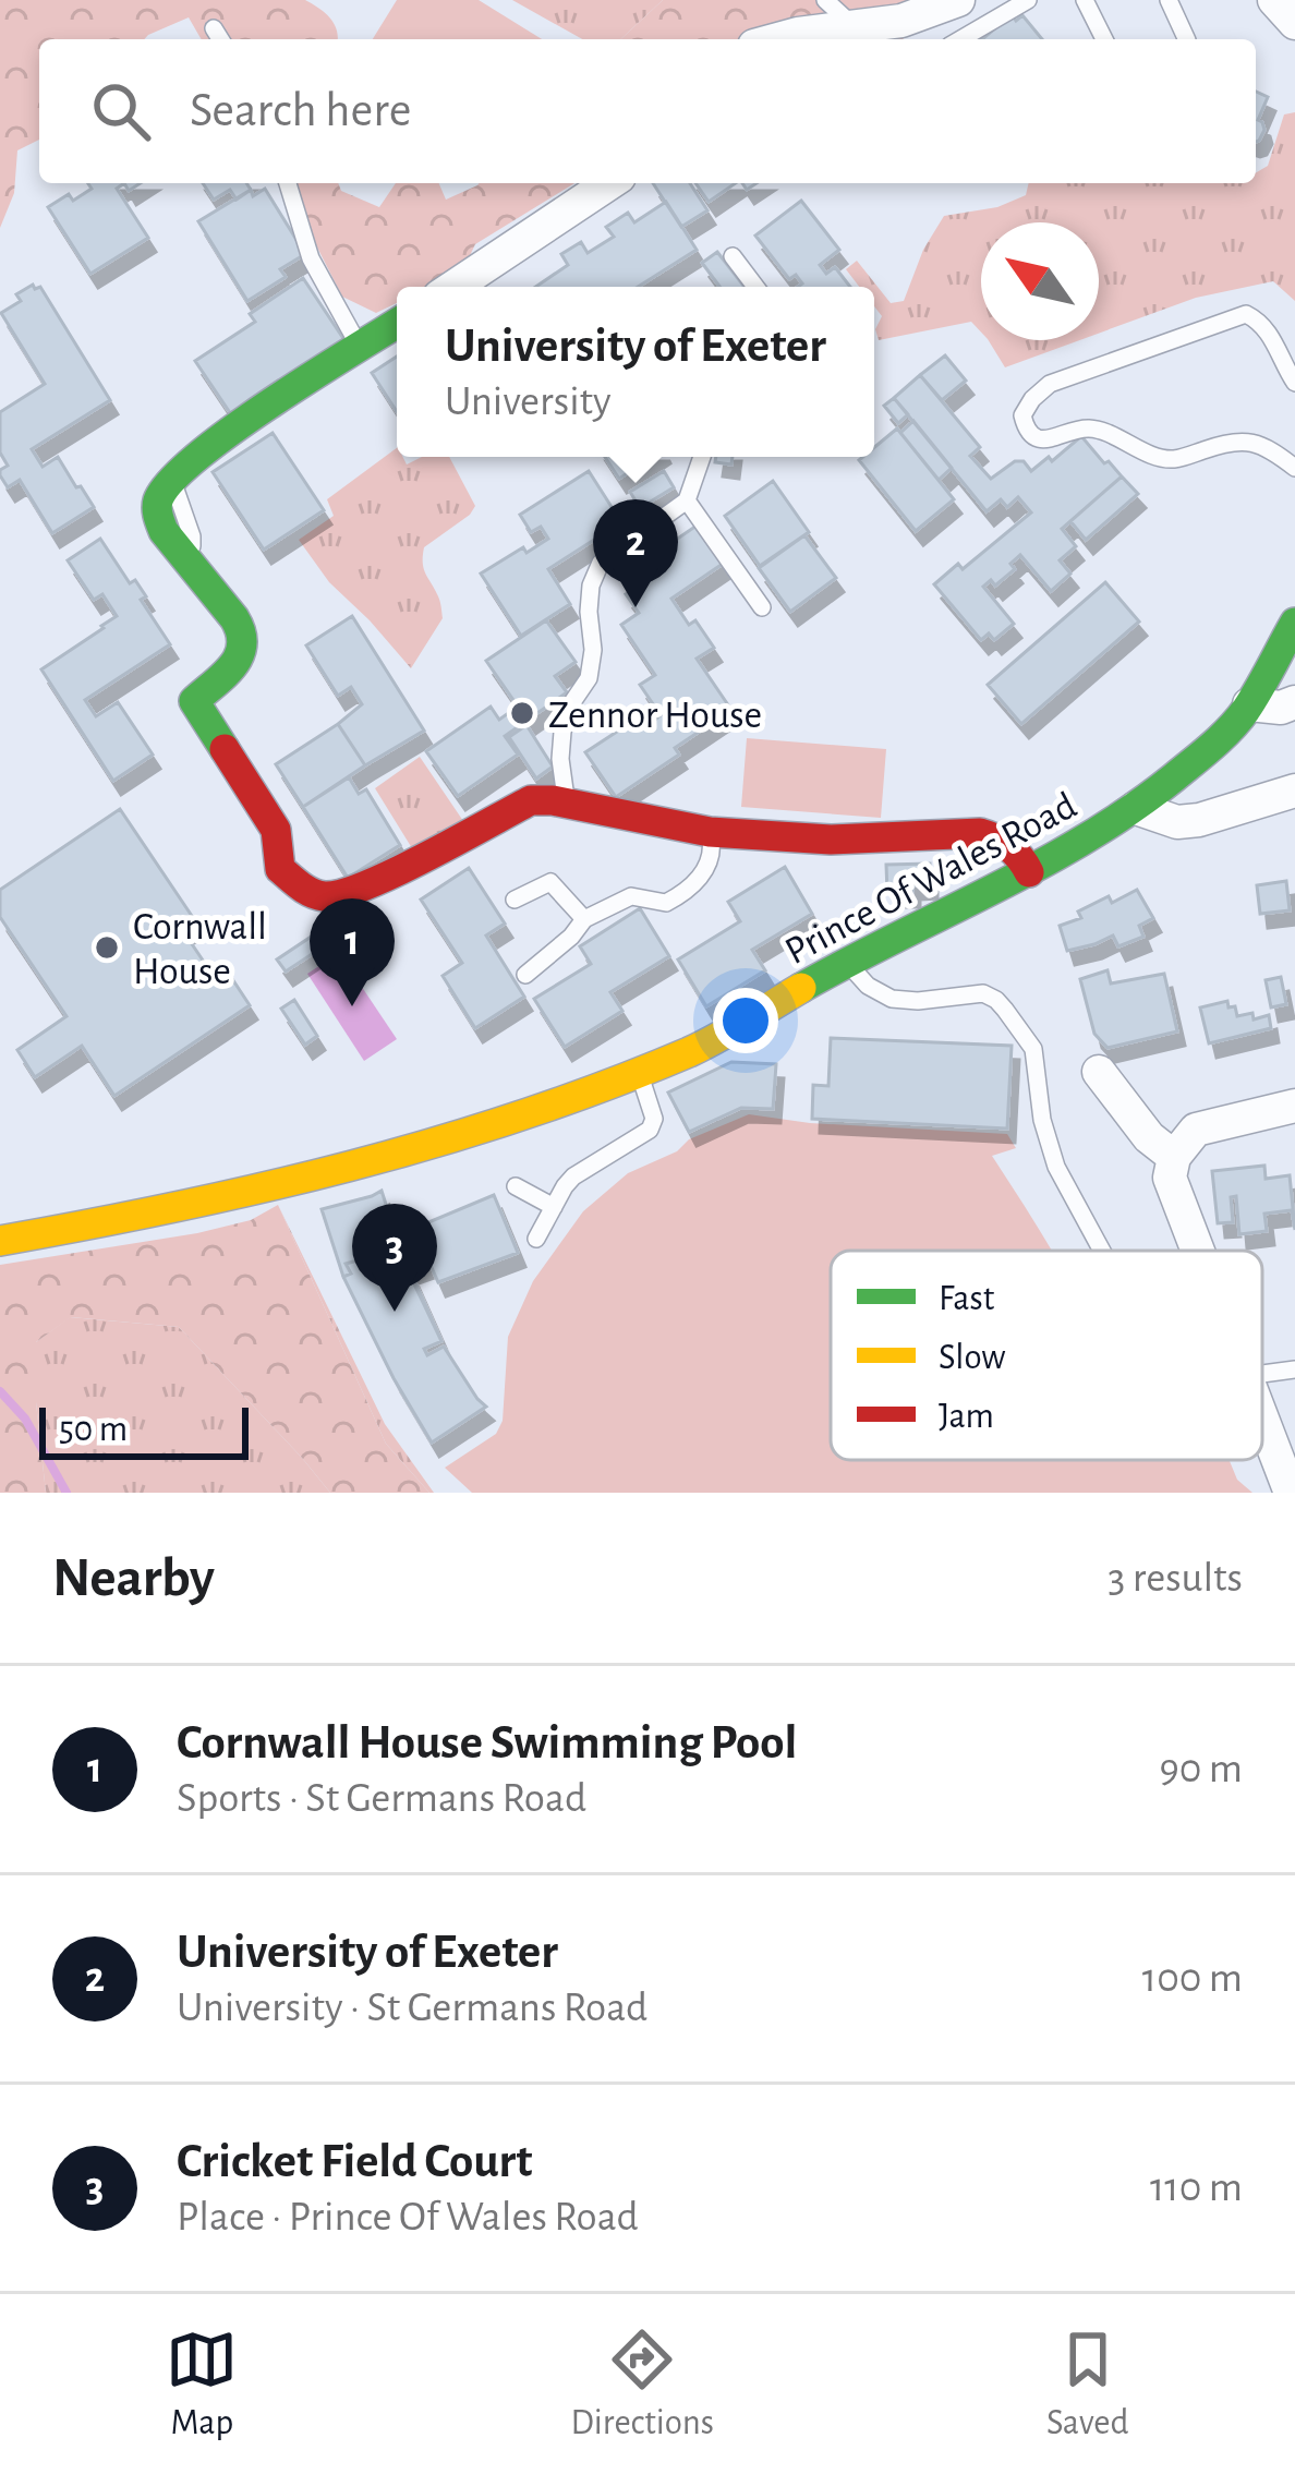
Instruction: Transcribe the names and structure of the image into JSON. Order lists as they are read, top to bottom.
{
  "streets": {
    "street": ["Prince Of Wales Road"]
  },
  "places": ["Zennor House", "Cornwall House"],
  "legend": ["Fast", "Slow", "Jam"],
  "scale_bar": "50 m",
  "north": "top left",
  "page": {
    "search": "Search here",
    "popup": ["University of Exeter", "University"],
    "pins": ["2", "1", "3"],
    "scale": "50 m",
    "heading": ["Nearby", "3 results"],
    "list": [
      {
        "mark": "1",
        "name": "Cornwall House Swimming Pool",
        "note": "Sports · St Germans Road",
        "value": "90 m"
      },
      {
        "mark": "2",
        "name": "University of Exeter",
        "note": "University · St Germans Road",
        "value": "100 m"
      },
      {
        "mark": "3",
        "name": "Cricket Field Court",
        "note": "Place · Prince Of Wales Road",
        "value": "110 m"
      }
    ],
    "nav": ["Map", "Directions", "Saved"]
  }
}
